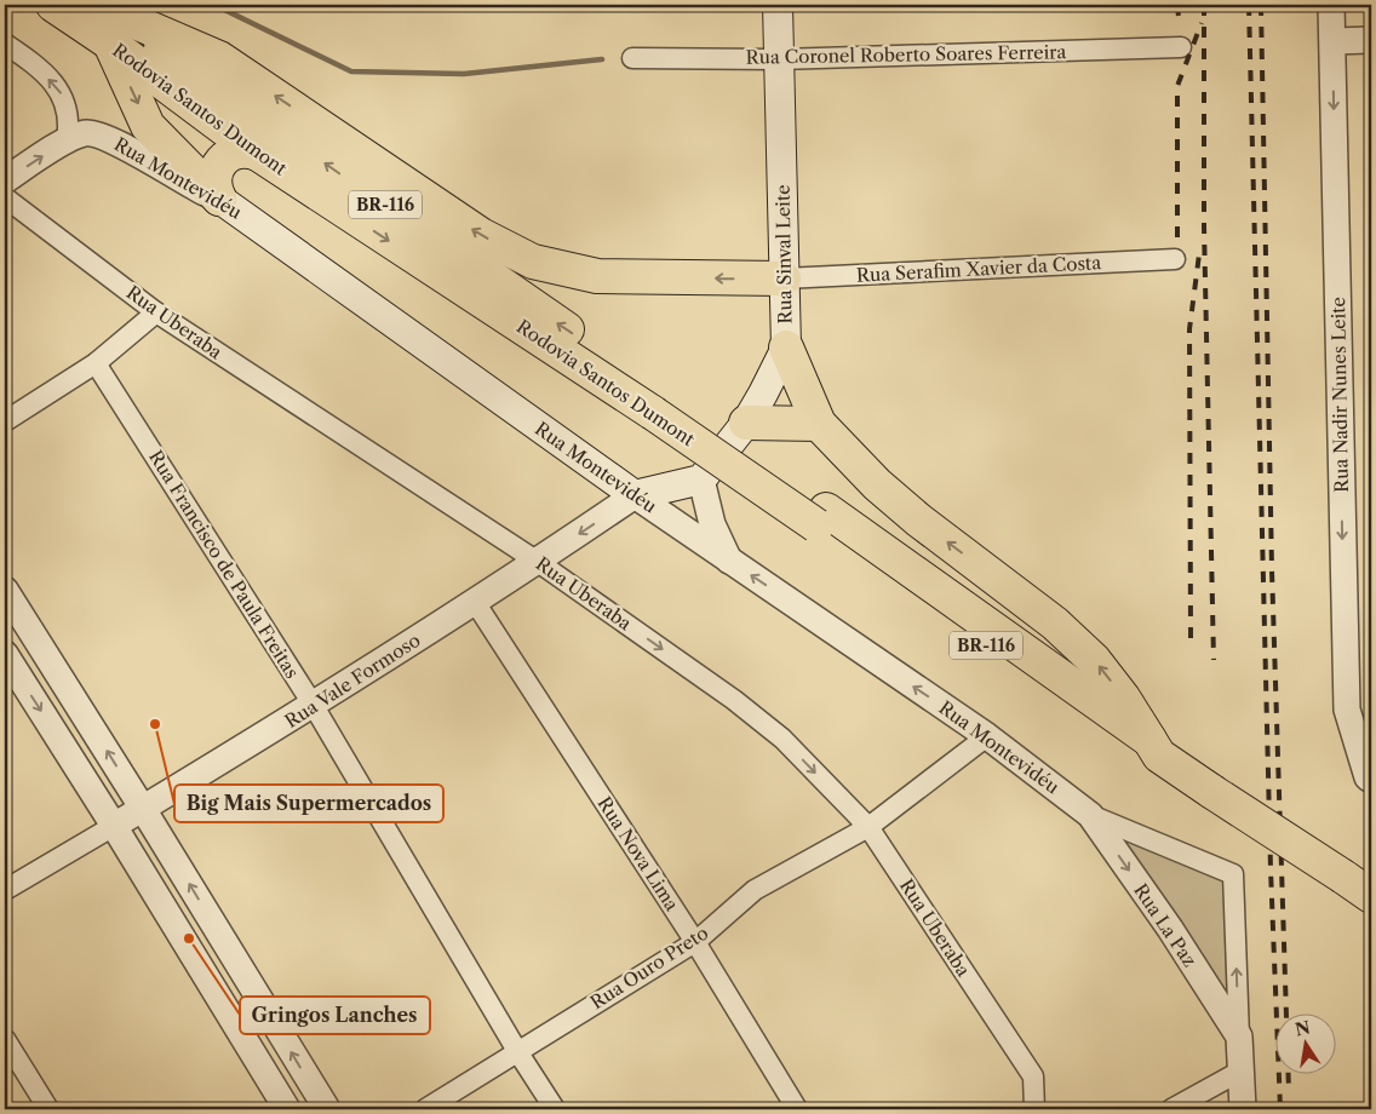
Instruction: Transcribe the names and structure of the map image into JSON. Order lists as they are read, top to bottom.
{
  "streets": {
    "highway": ["Rodovia Santos Dumont", "BR-116"],
    "main road": ["Rua Montevidéu", "Rua Sinval Leite", "Rua Vale Formoso"],
    "street": [
      "Rua Coronel Roberto Soares Ferreira",
      "Rua Serafim Xavier da Costa",
      "Rua Uberaba",
      "Rua Nadir Nunes Leite",
      "Rua Francisco de Paula Freitas",
      "Rua Nova Lima",
      "Rua La Paz",
      "Rua Ouro Preto"
    ]
  },
  "crossings": [
    ["Rua Coronel Roberto Soares Ferreira", "Rua Sinval Leite"],
    ["Rua Montevidéu", "Rua Vale Formoso"],
    ["Rua Montevidéu", "Rua La Paz"],
    ["Rua Montevidéu", "Rua Ouro Preto"],
    ["Rua Sinval Leite", "Rua Serafim Xavier da Costa"],
    ["Rua Sinval Leite", "Rua Vale Formoso"],
    ["Rua Uberaba", "Rua Vale Formoso"],
    ["Rua Uberaba", "Rua Ouro Preto"],
    ["Rua Francisco de Paula Freitas", "Rua Vale Formoso"],
    ["Rua Francisco de Paula Freitas", "Rua Ouro Preto"],
    ["Rua Vale Formoso", "Rua Nova Lima"],
    ["Rua Nova Lima", "Rua Ouro Preto"]
  ],
  "one_way": ["Rua Montevidéu", "Rua Nadir Nunes Leite", "Rua La Paz"],
  "places": ["Big Mais Supermercados", "Gringos Lanches"],
  "north": "top"
}
